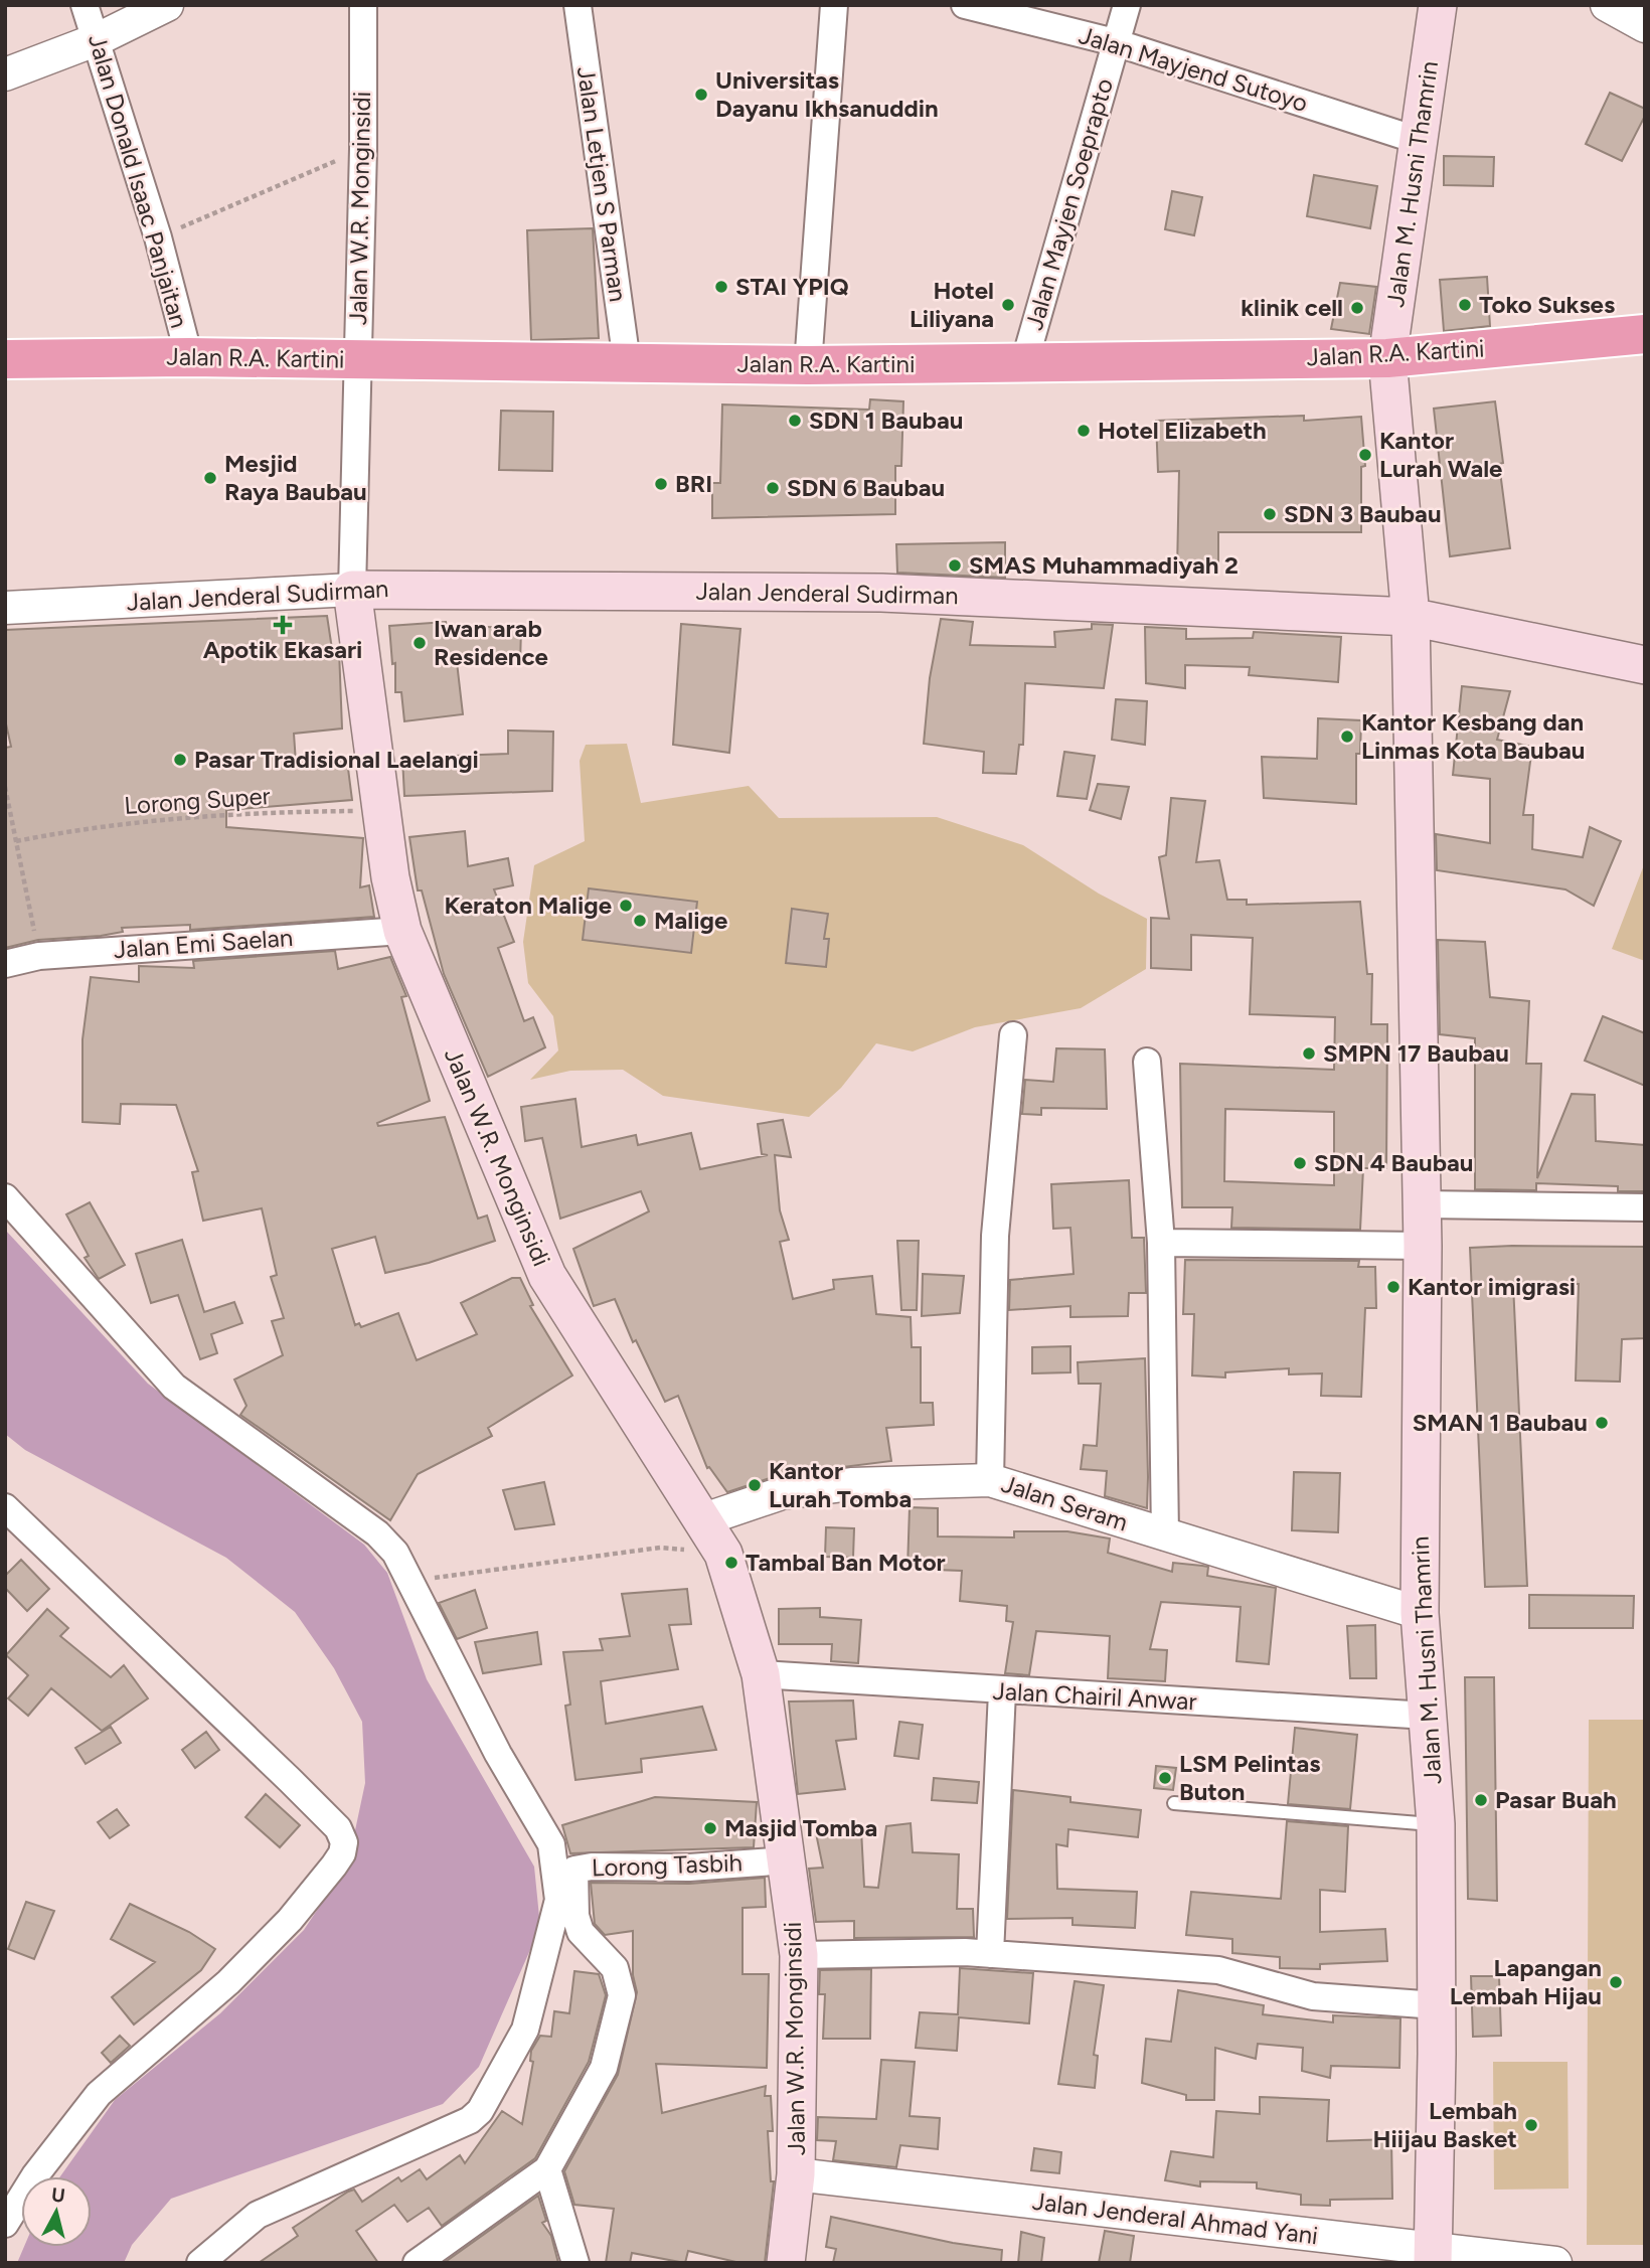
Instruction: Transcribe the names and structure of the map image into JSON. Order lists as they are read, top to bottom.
{
  "streets": {
    "highway": ["Jalan R.A. Kartini"],
    "main road": ["Jalan M. Husni Thamrin", "Jalan W.R. Monginsidi", "Jalan Jenderal Sudirman"],
    "street": [
      "Jalan Mayjend Sutoyo",
      "Jalan Donald Isaac Panjaitan",
      "Jalan Letjen S Parman",
      "Jalan Mayjen Soeprapto",
      "Jalan Emi Saelan",
      "Jalan Seram",
      "Jalan Chairil Anwar",
      "Lorong Tasbih",
      "Jalan Jenderal Ahmad Yani"
    ],
    "path": ["Lorong Super"]
  },
  "crossings": [
    ["Jalan Mayjend Sutoyo", "Jalan M. Husni Thamrin"],
    ["Jalan Mayjend Sutoyo", "Jalan Mayjen Soeprapto"],
    ["Jalan Donald Isaac Panjaitan", "Jalan R.A. Kartini"],
    ["Jalan Letjen S Parman", "Jalan R.A. Kartini"],
    ["Jalan M. Husni Thamrin", "Jalan R.A. Kartini"],
    ["Jalan M. Husni Thamrin", "Jalan Jenderal Sudirman"],
    ["Jalan M. Husni Thamrin", "Jalan Seram"],
    ["Jalan M. Husni Thamrin", "Jalan Chairil Anwar"],
    ["Jalan M. Husni Thamrin", "Jalan Jenderal Ahmad Yani"],
    ["Jalan Mayjen Soeprapto", "Jalan R.A. Kartini"],
    ["Jalan W.R. Monginsidi", "Jalan R.A. Kartini"],
    ["Jalan W.R. Monginsidi", "Jalan Jenderal Sudirman"],
    ["Jalan W.R. Monginsidi", "Lorong Super"],
    ["Jalan W.R. Monginsidi", "Jalan Emi Saelan"],
    ["Jalan W.R. Monginsidi", "Jalan Seram"],
    ["Jalan W.R. Monginsidi", "Jalan Chairil Anwar"],
    ["Jalan W.R. Monginsidi", "Lorong Tasbih"],
    ["Jalan W.R. Monginsidi", "Jalan Jenderal Ahmad Yani"]
  ],
  "places": {
    "other": [
      "Universitas Dayanu Ikhsanuddin",
      "STAI YPIQ",
      "Hotel Liliyana",
      "Toko Sukses",
      "klinik cell",
      "SDN 1 Baubau",
      "Hotel Elizabeth",
      "Kantor Lurah Wale",
      "Mesjid Raya Baubau",
      "BRI",
      "SDN 6 Baubau",
      "SDN 3 Baubau",
      "SMAS Muhammadiyah 2",
      "Iwan arab Residence",
      "Kantor Kesbang dan Linmas Kota Baubau",
      "Pasar Tradisional Laelangi",
      "Keraton Malige",
      "Malige",
      "SMPN 17 Baubau",
      "SDN 4 Baubau",
      "Kantor imigrasi",
      "SMAN 1 Baubau",
      "Kantor Lurah Tomba",
      "Tambal Ban Motor",
      "LSM Pelintas Buton",
      "Pasar Buah",
      "Masjid Tomba",
      "Lapangan Lembah Hijau",
      "Lembah Hiijau Basket"
    ],
    "health": ["Apotik Ekasari"]
  },
  "north": "top"
}
